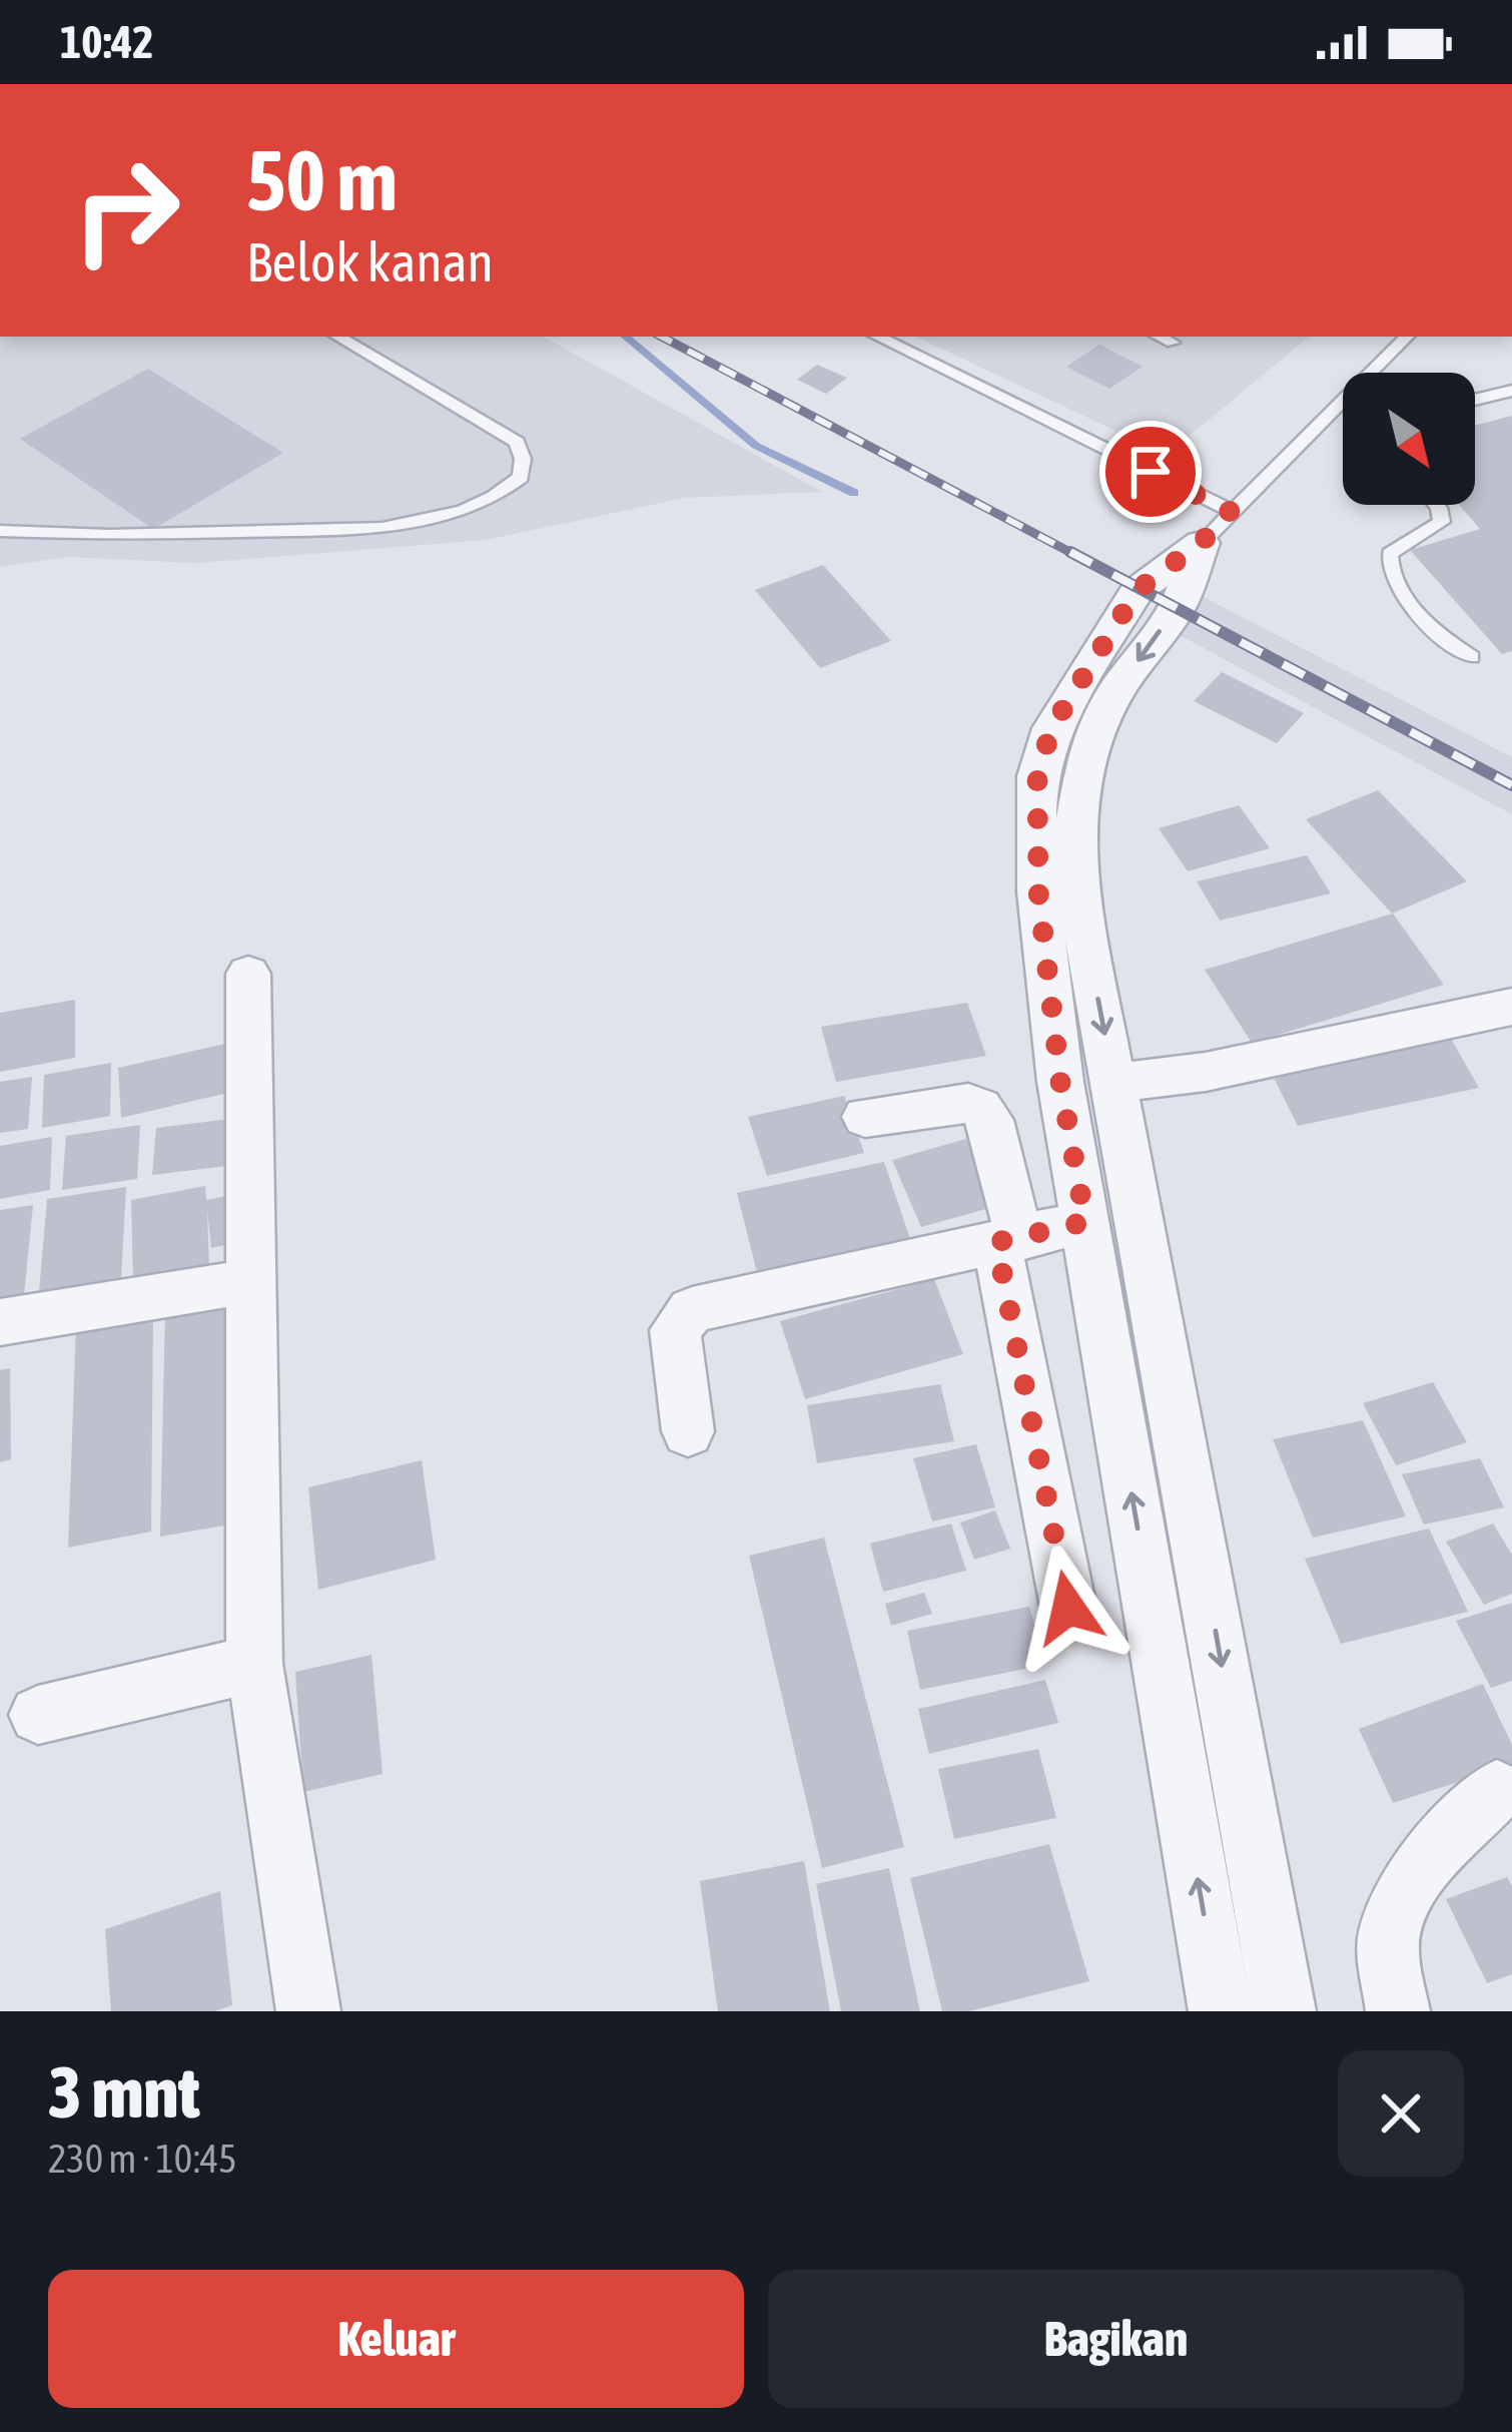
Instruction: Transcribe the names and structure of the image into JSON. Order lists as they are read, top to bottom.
{
  "north": "bottom right",
  "page": {
    "status": "10:42",
    "turn": ["50 m", "Belok kanan"],
    "heading": ["3 mnt", "230 m · 10:45"],
    "buttons": ["Keluar", "Bagikan"]
  }
}
